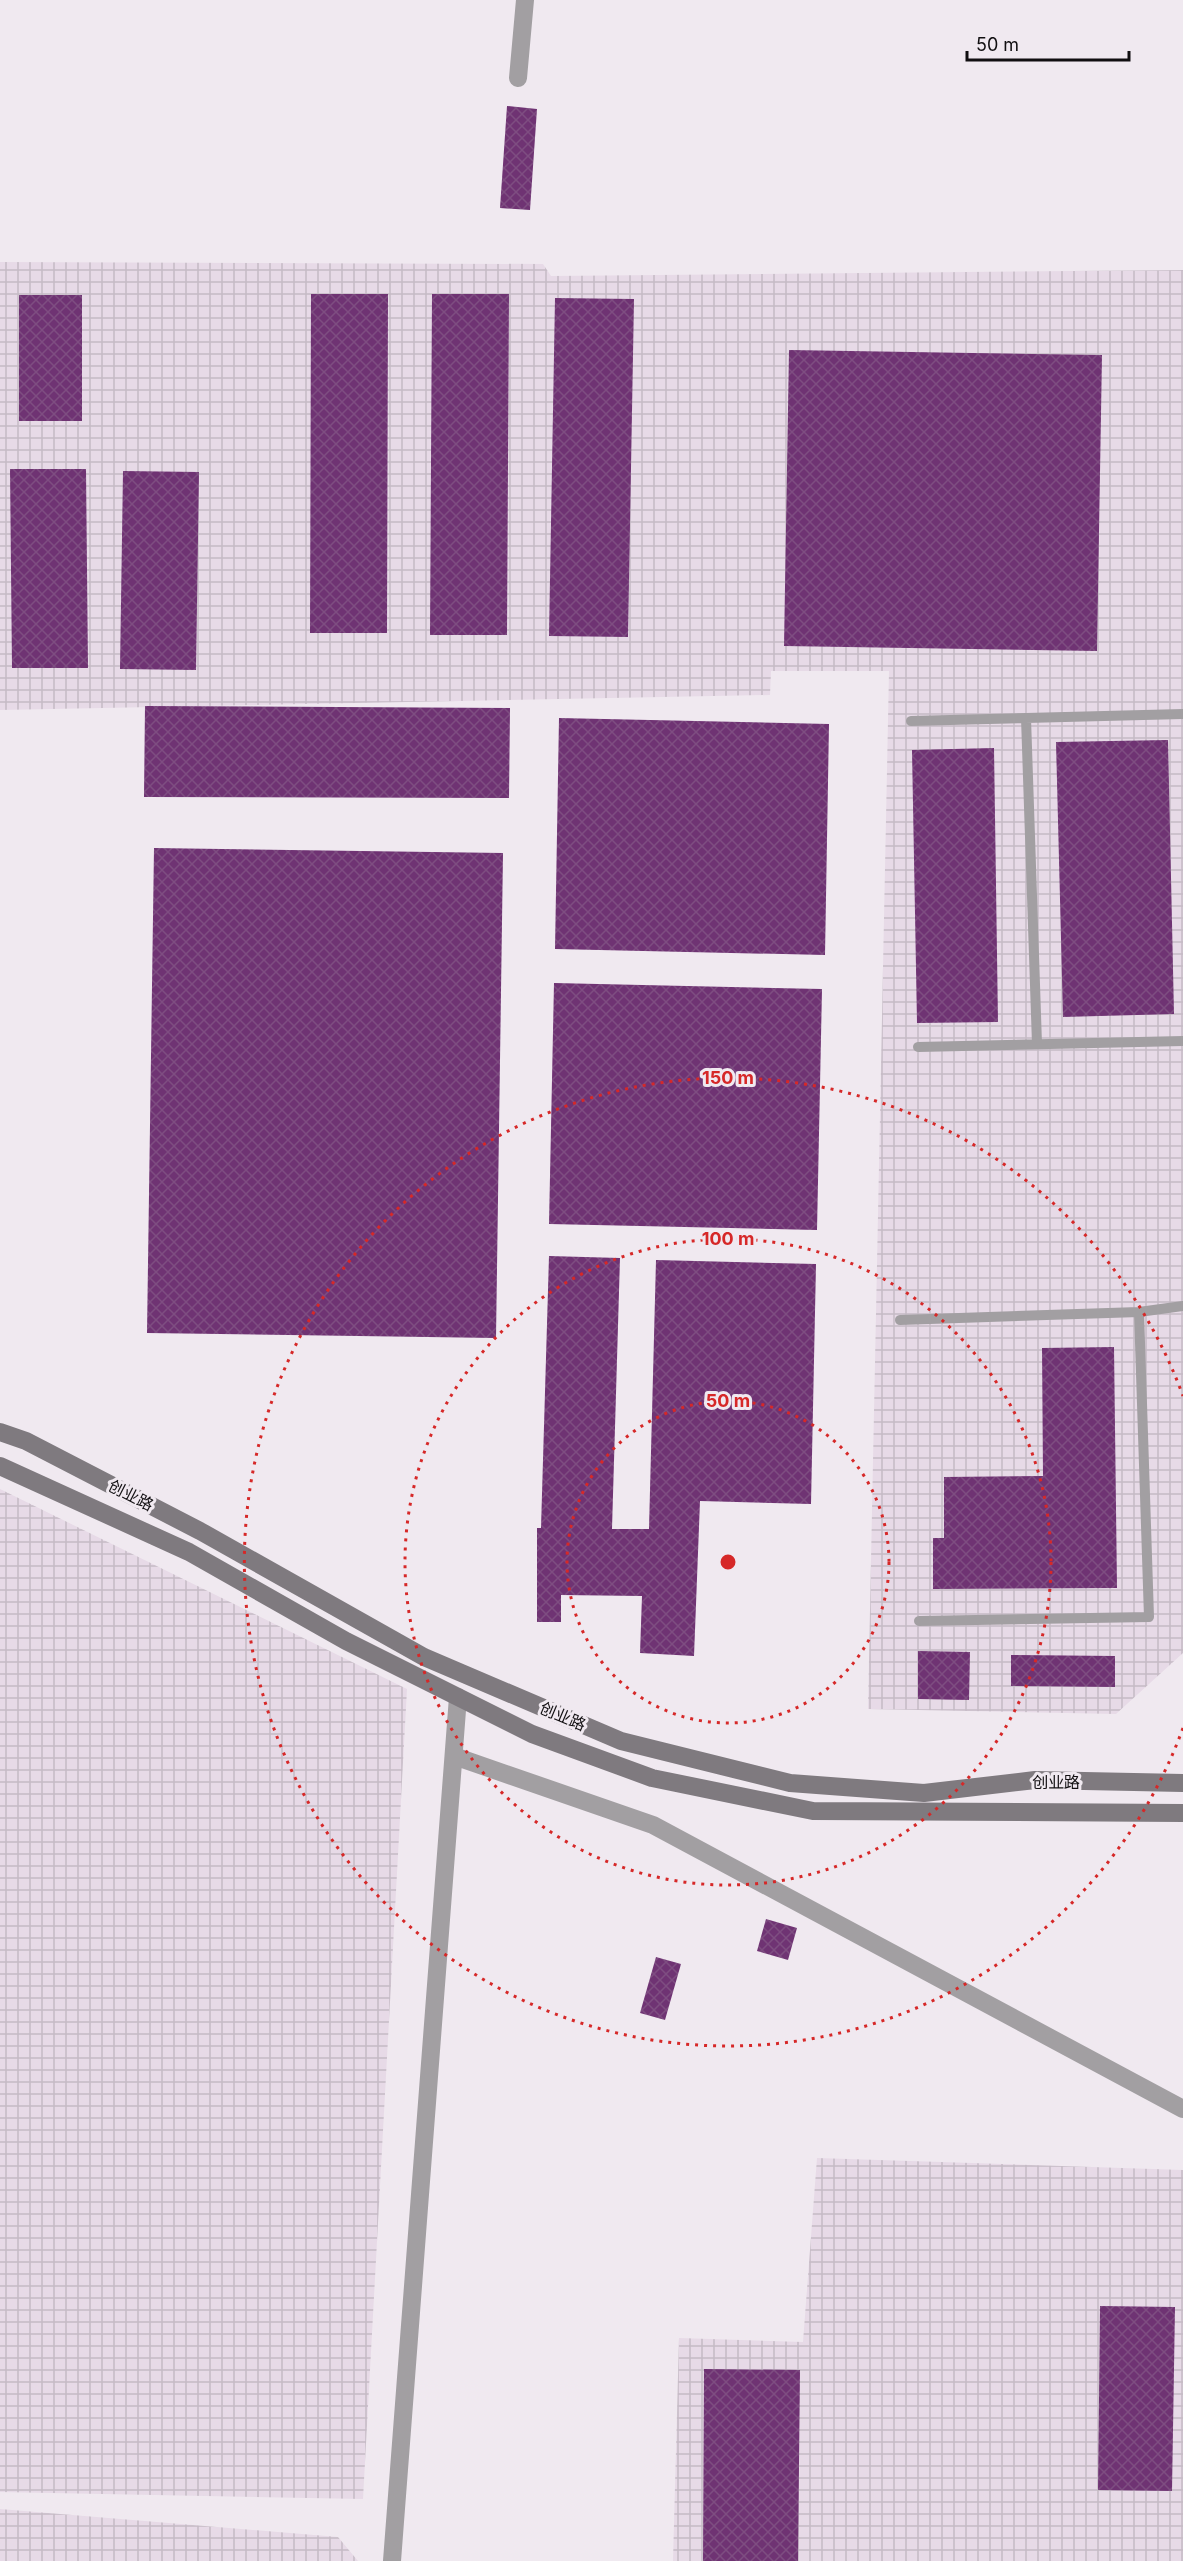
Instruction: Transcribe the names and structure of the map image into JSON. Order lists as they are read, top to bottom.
{
  "streets": {
    "street": ["创业路"]
  },
  "scale_bar": "50 m",
  "rings": ["150 m", "100 m", "50 m"]
}
